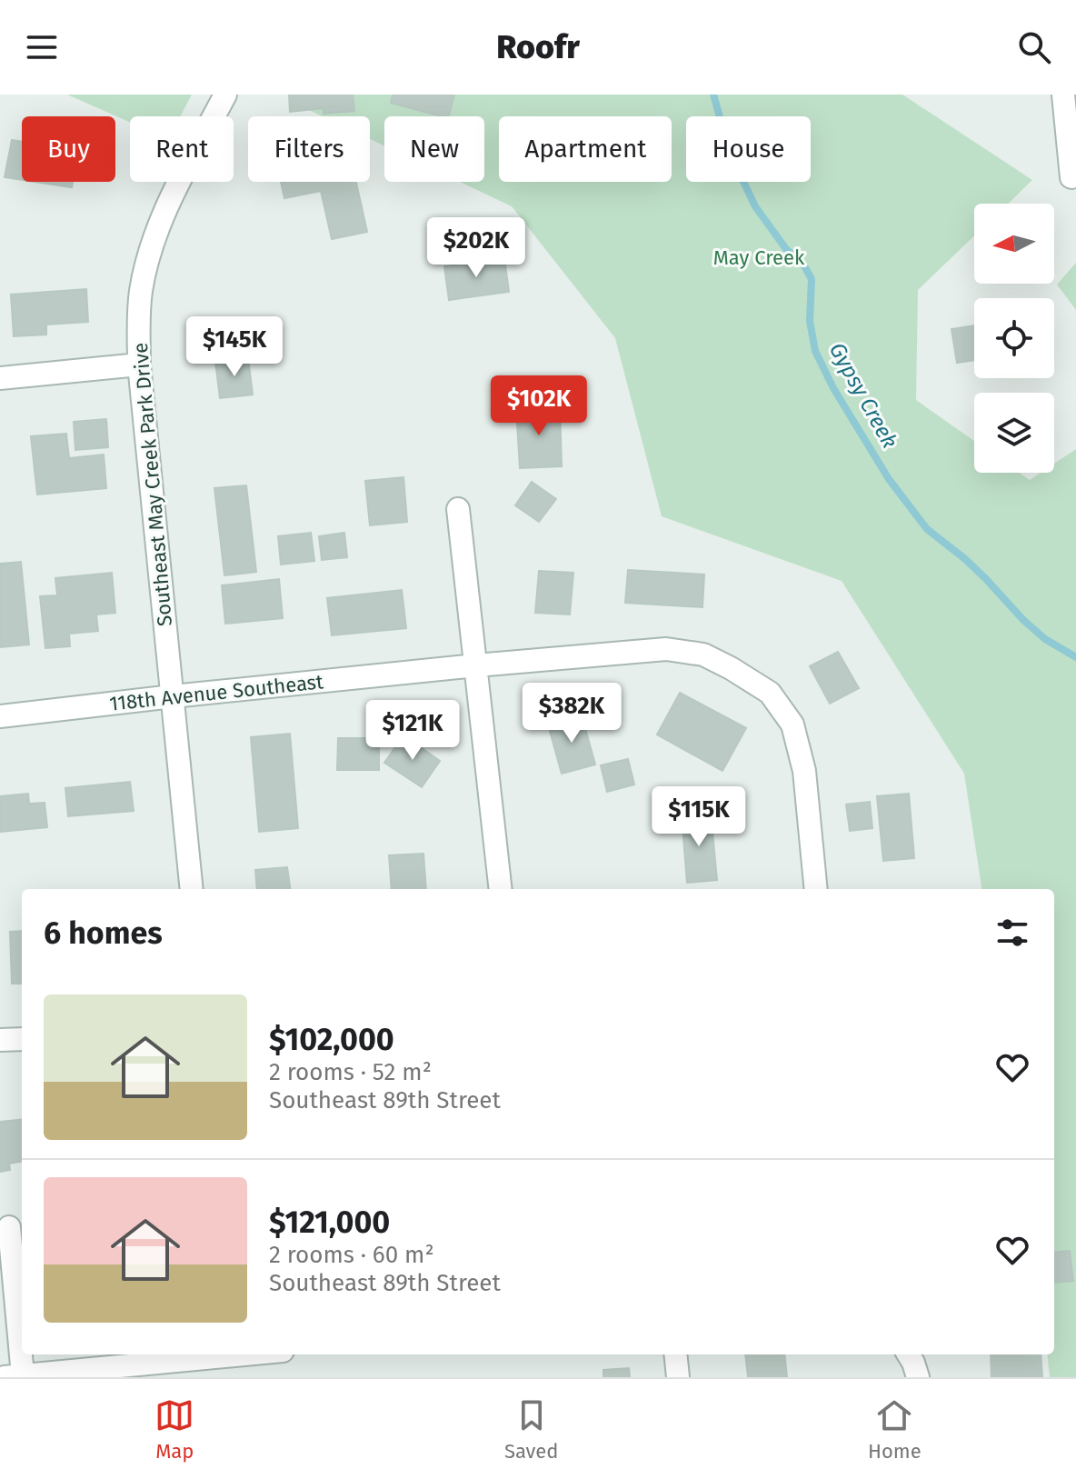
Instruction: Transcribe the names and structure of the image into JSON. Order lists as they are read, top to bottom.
{
  "streets": {
    "street": ["Southeast May Creek Park Drive", "118th Avenue Southeast"]
  },
  "crossings": [
    ["Southeast May Creek Park Drive", "118th Avenue Southeast"]
  ],
  "water": ["Gypsy Creek"],
  "parks": ["May Creek"],
  "north": "left",
  "page": {
    "header": "Roofr",
    "chip": [
      "Buy",
      "Rent",
      "Filters",
      "New",
      "Apartment",
      "House"
    ],
    "price": [
      "$202K",
      "$145K",
      "$102K",
      "$382K",
      "$121K",
      "$115K"
    ],
    "heading": "6 homes",
    "list": [
      {
        "name": "$102,000",
        "note": "2 rooms · 52 m² · Southeast 89th Street"
      },
      {
        "name": "$121,000",
        "note": "2 rooms · 60 m² · Southeast 89th Street"
      }
    ],
    "tabs": ["Map", "Saved", "Home"]
  }
}
